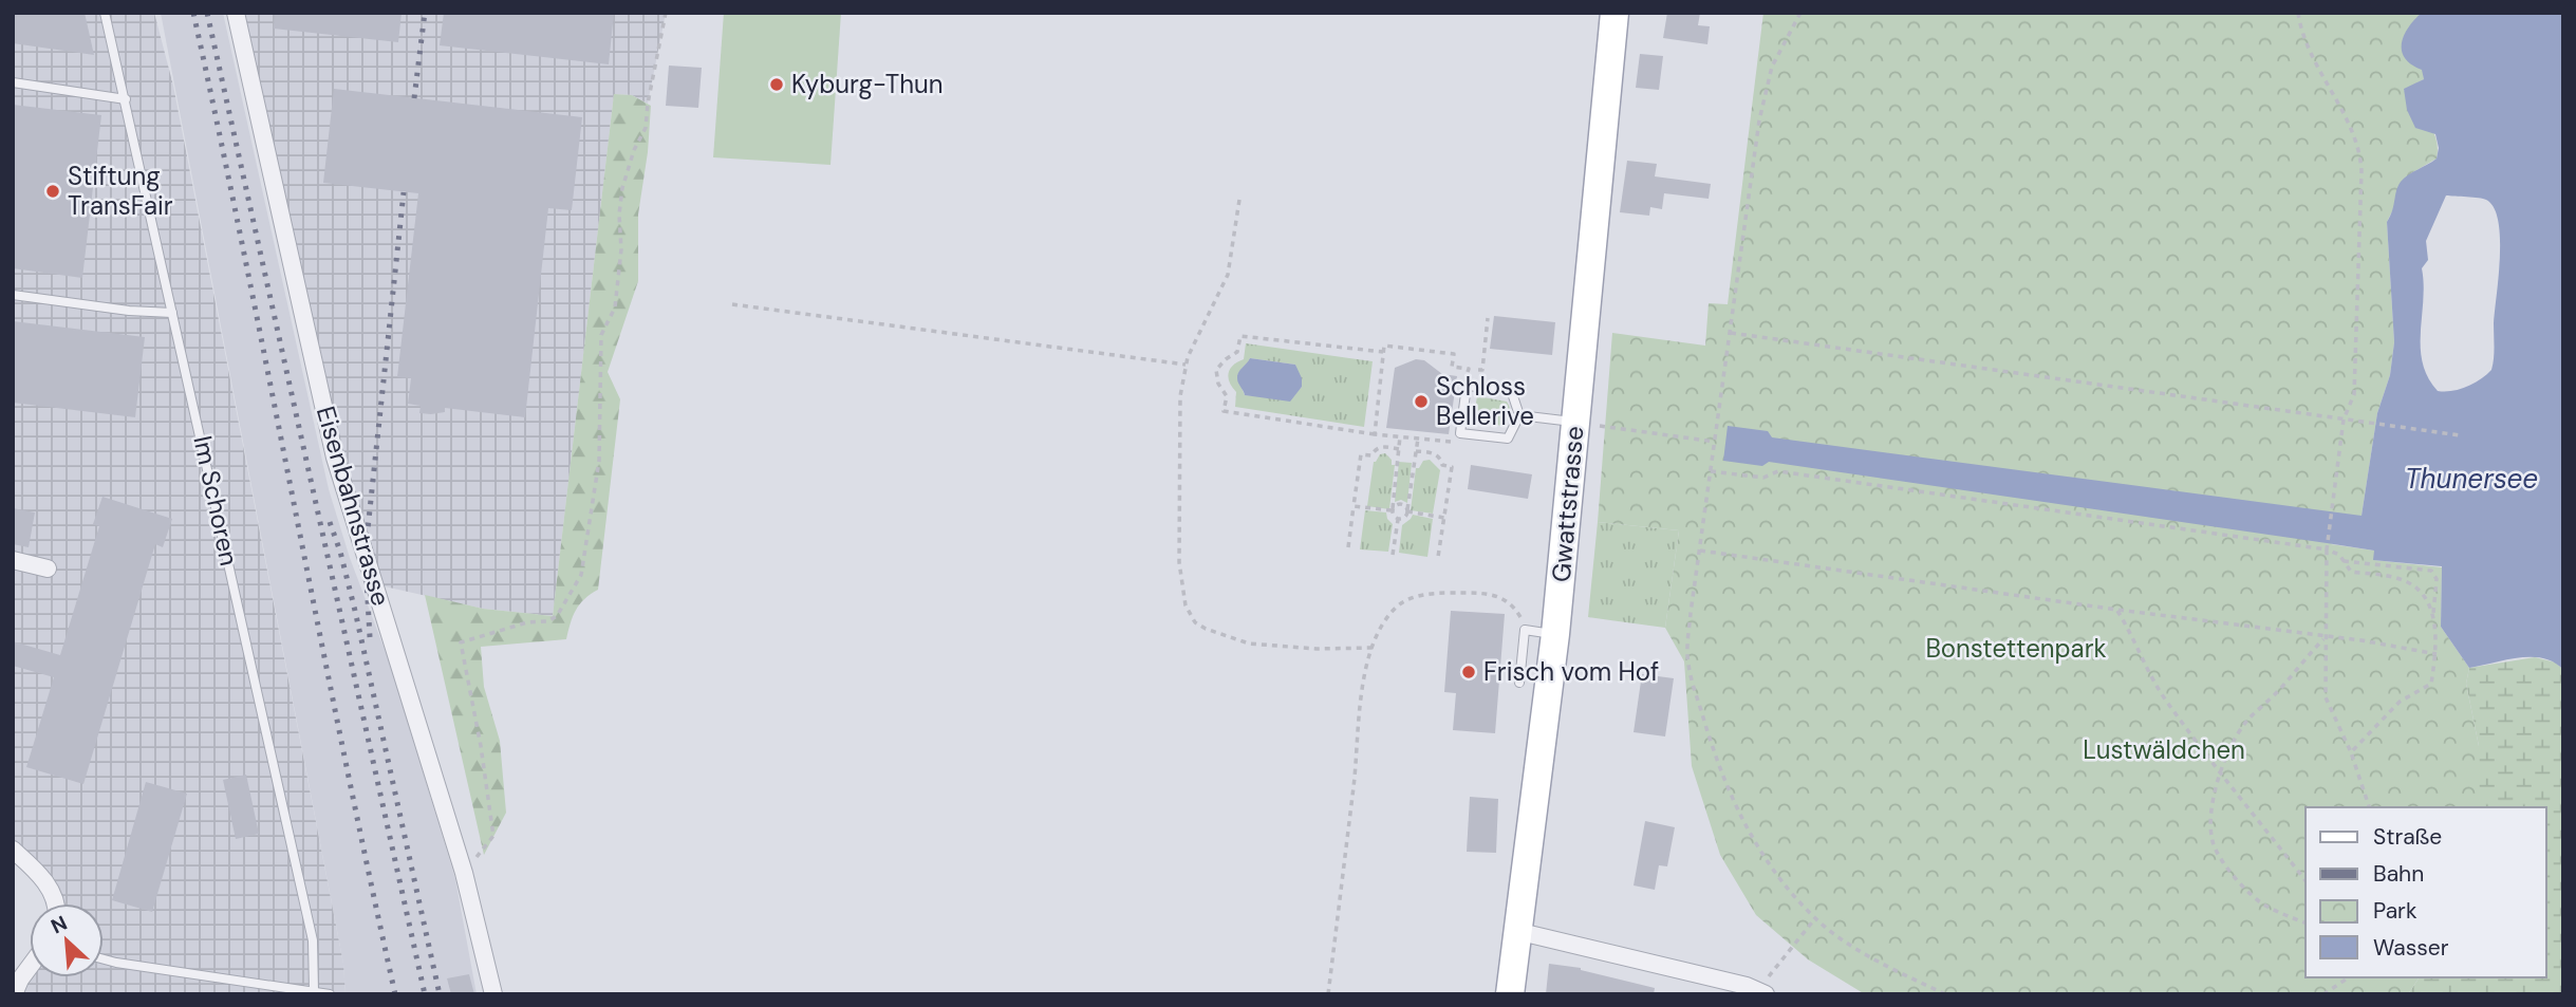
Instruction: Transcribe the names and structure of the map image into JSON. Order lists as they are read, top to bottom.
{
  "streets": {
    "main road": ["Gwattstrasse"],
    "street": ["Eisenbahnstrasse"],
    "lane": ["Im Schoren"]
  },
  "water": ["Thunersee"],
  "parks": ["Bonstettenpark", "Lustwäldchen"],
  "places": [
    "Kyburg-Thun",
    "Stiftung TransFair",
    "Schloss Bellerive",
    "Frisch vom Hof"
  ],
  "legend": [
    "Straße",
    "Bahn",
    "Park",
    "Wasser"
  ],
  "north": "top left"
}
